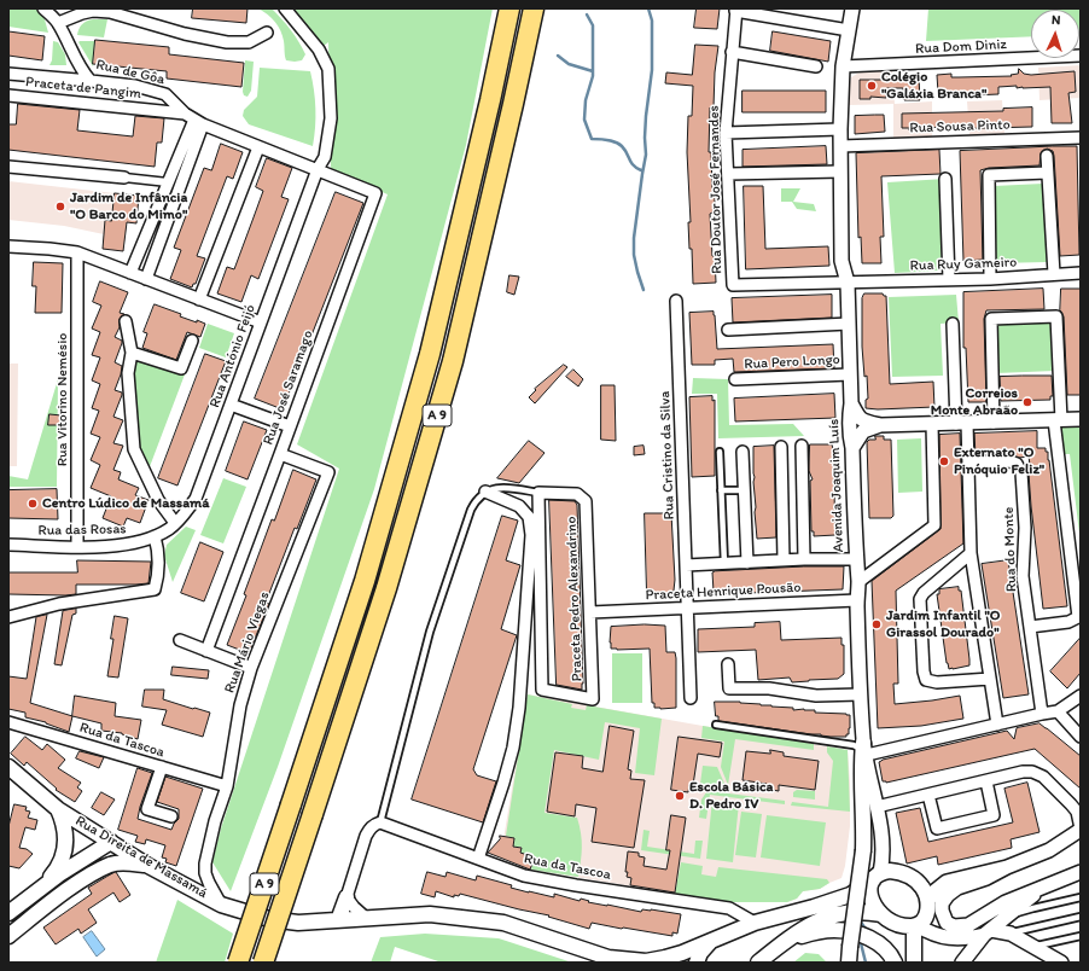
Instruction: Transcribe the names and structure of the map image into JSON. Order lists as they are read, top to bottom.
{
  "streets": {
    "highway": ["A 9"],
    "main road": ["Rua Direita de Massamá"],
    "street": [
      "Rua Dom Diniz",
      "Rua de Gôa",
      "Praceta de Pangim",
      "Rua Sousa Pinto",
      "Rua Doutor José Fernandes",
      "Rua Ruy Gameiro",
      "Rua António Feijó",
      "Rua Pero Longo",
      "Rua José Saramago",
      "Rua Vitorino Nemésio",
      "Rua Cristino da Silva",
      "Avenida Joaquim Luís",
      "Rua das Rosas",
      "Rua do Monte",
      "Praceta Henrique Pousão",
      "Praceta Pedro Alexandrino",
      "Rua Mário Viegas",
      "Rua da Tascoa"
    ]
  },
  "crossings": [
    ["Rua Dom Diniz", "Avenida Joaquim Luís"],
    ["Rua de Gôa", "Praceta de Pangim"],
    ["Rua de Gôa", "Rua António Feijó"],
    ["Rua de Gôa", "Rua José Saramago"],
    ["Rua Sousa Pinto", "Avenida Joaquim Luís"],
    ["Rua Doutor José Fernandes", "Rua Ruy Gameiro"],
    ["Rua Doutor José Fernandes", "Avenida Joaquim Luís"],
    ["Rua Ruy Gameiro", "Avenida Joaquim Luís"],
    ["Rua António Feijó", "Rua José Saramago"],
    ["Rua António Feijó", "Rua das Rosas"],
    ["Rua Pero Longo", "Avenida Joaquim Luís"],
    ["Rua José Saramago", "Rua Mário Viegas"],
    ["Rua Vitorino Nemésio", "Rua das Rosas"],
    ["Rua Cristino da Silva", "Praceta Henrique Pousão"],
    ["Avenida Joaquim Luís", "Praceta Henrique Pousão"],
    ["Avenida Joaquim Luís", "Rua Direita de Massamá"],
    ["Praceta Henrique Pousão", "Praceta Pedro Alexandrino"],
    ["Rua Mário Viegas", "Rua da Tascoa"],
    ["Rua Mário Viegas", "Rua Direita de Massamá"],
    ["Rua da Tascoa", "Rua Direita de Massamá"]
  ],
  "places": [
    "Colégio \"Galáxia Branca\"",
    "Jardim de Infância \"O Barco do Mimo\"",
    "Correios Monte Abraão",
    "Externato \"O Pinóquio Feliz\"",
    "Centro Lúdico de Massamá",
    "Jardim Infantil \"O Girassol Dourado\"",
    "Escola Básica D. Pedro IV"
  ],
  "north": "top"
}
